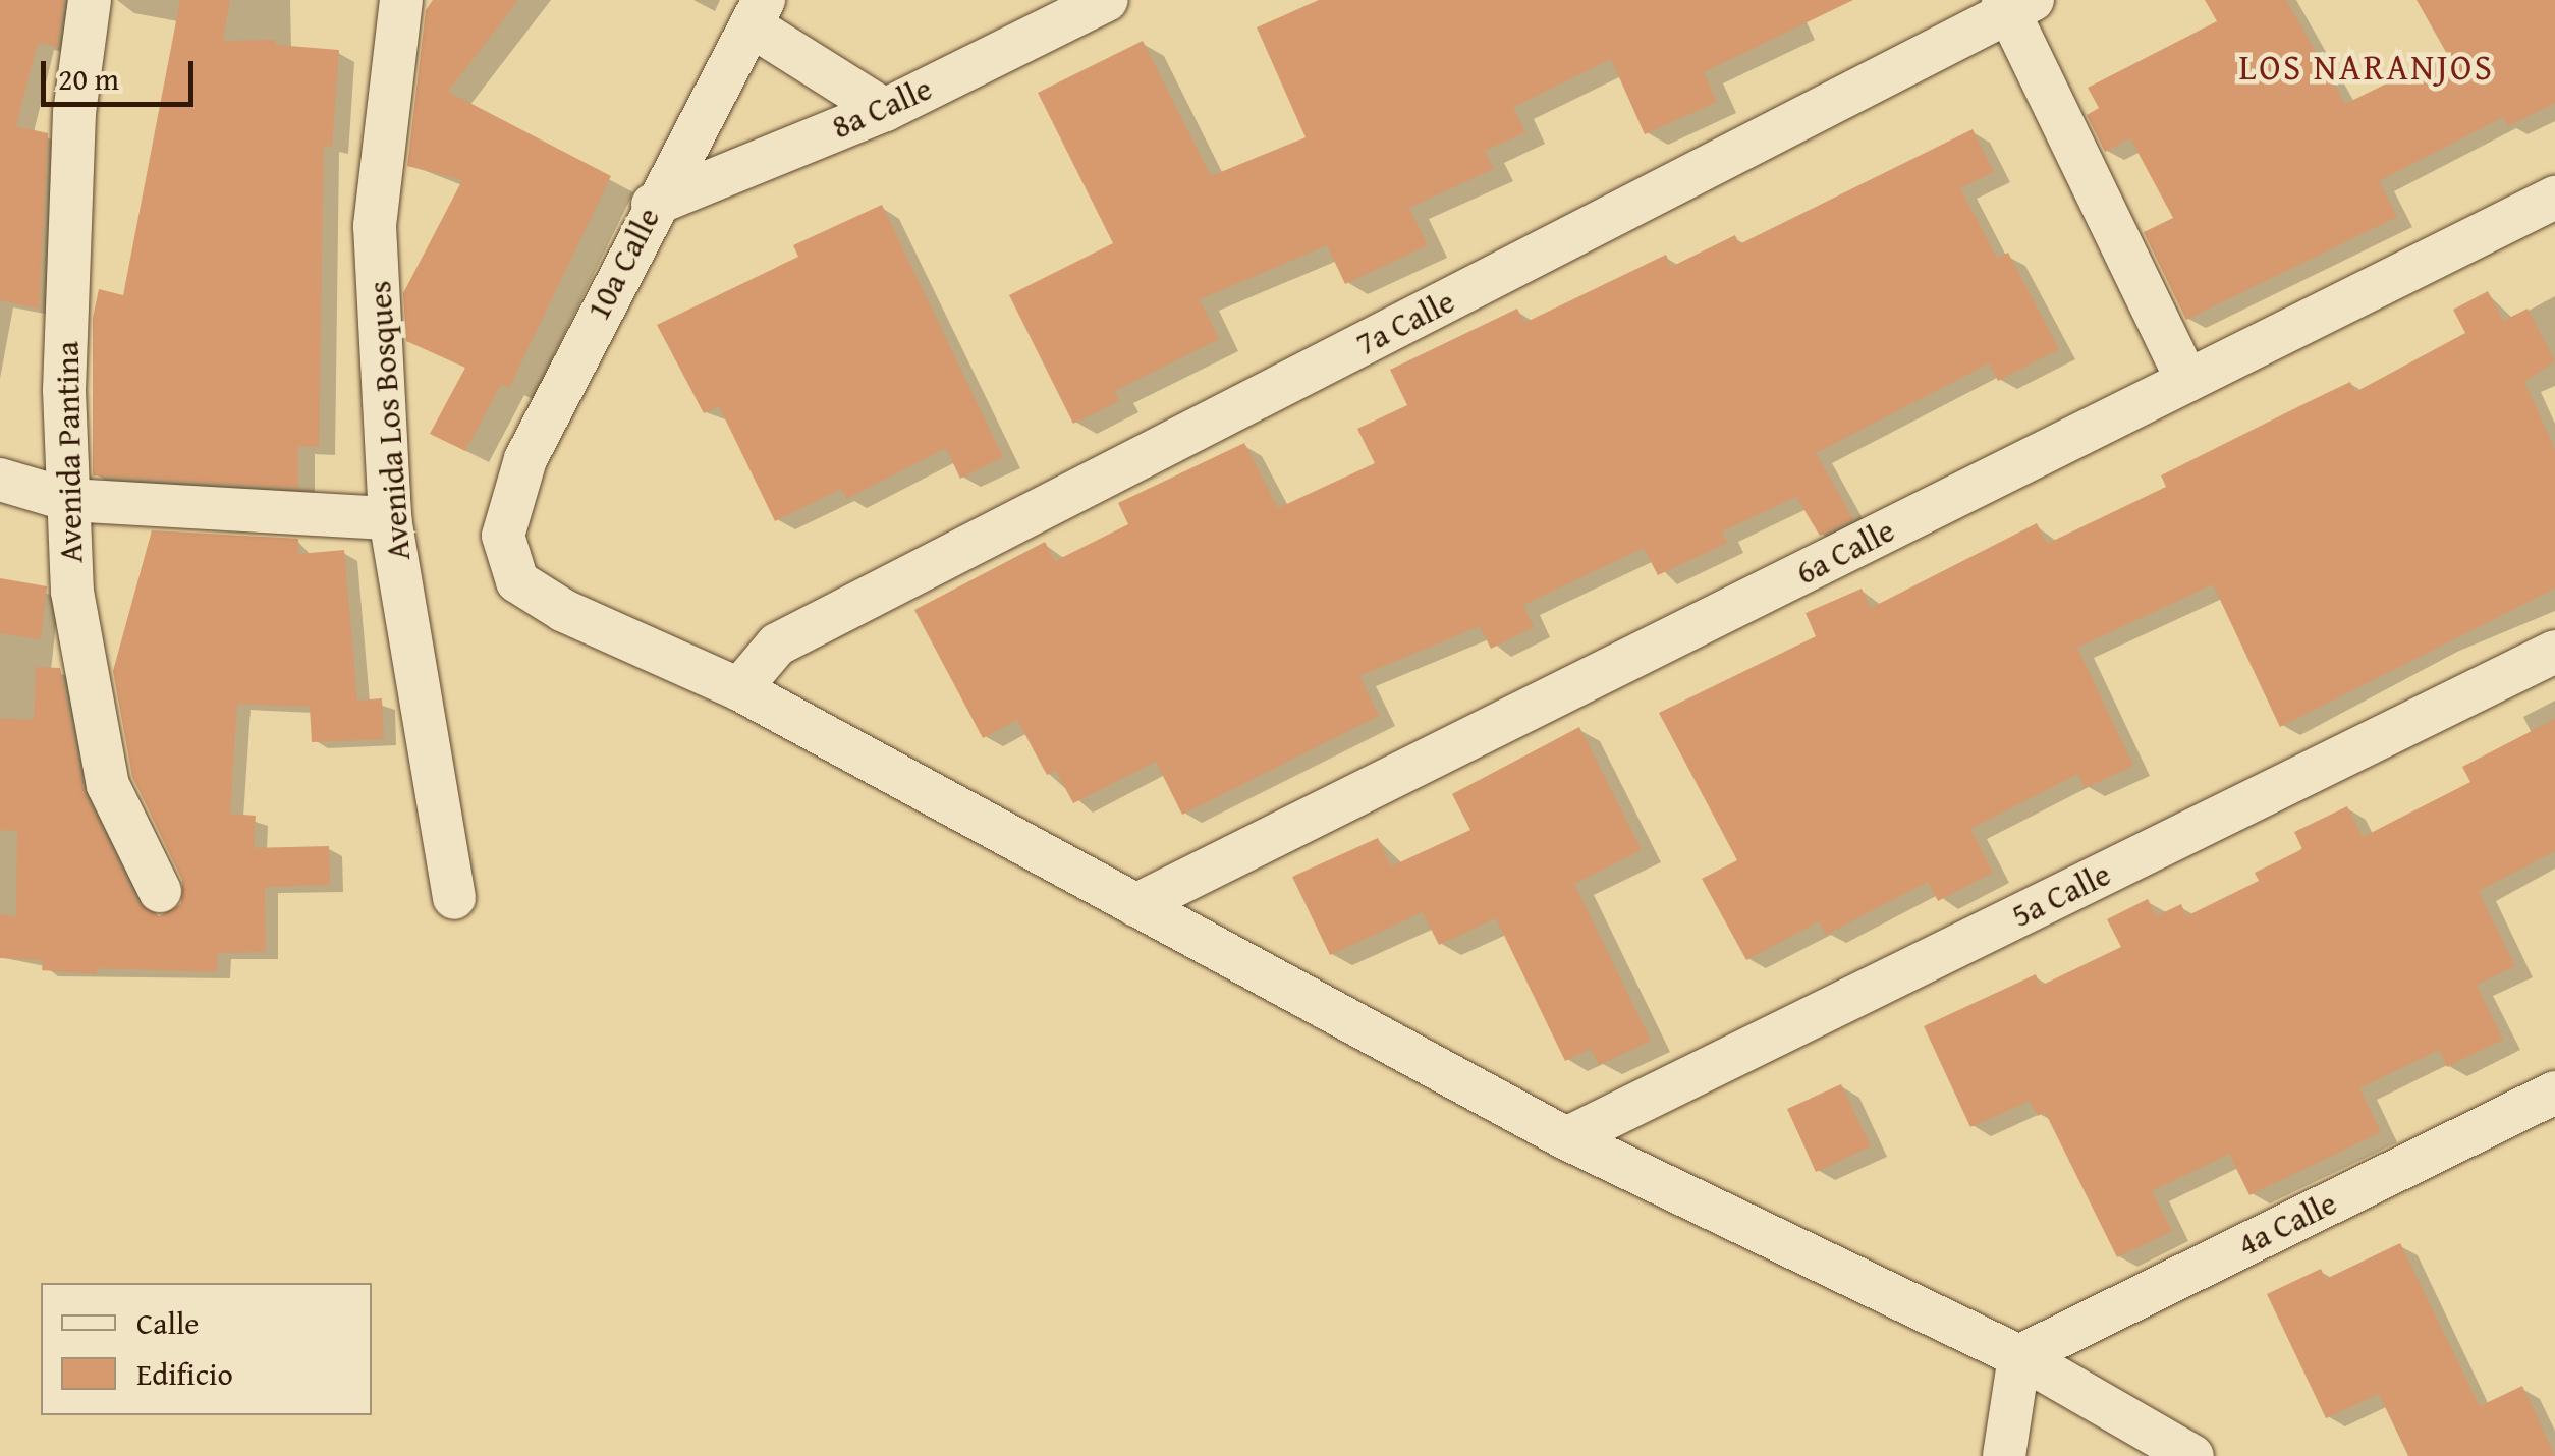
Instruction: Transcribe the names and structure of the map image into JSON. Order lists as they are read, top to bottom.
{
  "streets": {
    "street": [
      "8a Calle",
      "10a Calle",
      "7a Calle",
      "Avenida Los Bosques",
      "Avenida Pantina",
      "6a Calle",
      "5a Calle",
      "4a Calle"
    ]
  },
  "crossings": [
    ["8a Calle", "10a Calle"],
    ["10a Calle", "7a Calle"]
  ],
  "districts": ["LOS NARANJOS"],
  "legend": ["Calle", "Edificio"],
  "scale_bar": "20 m"
}
